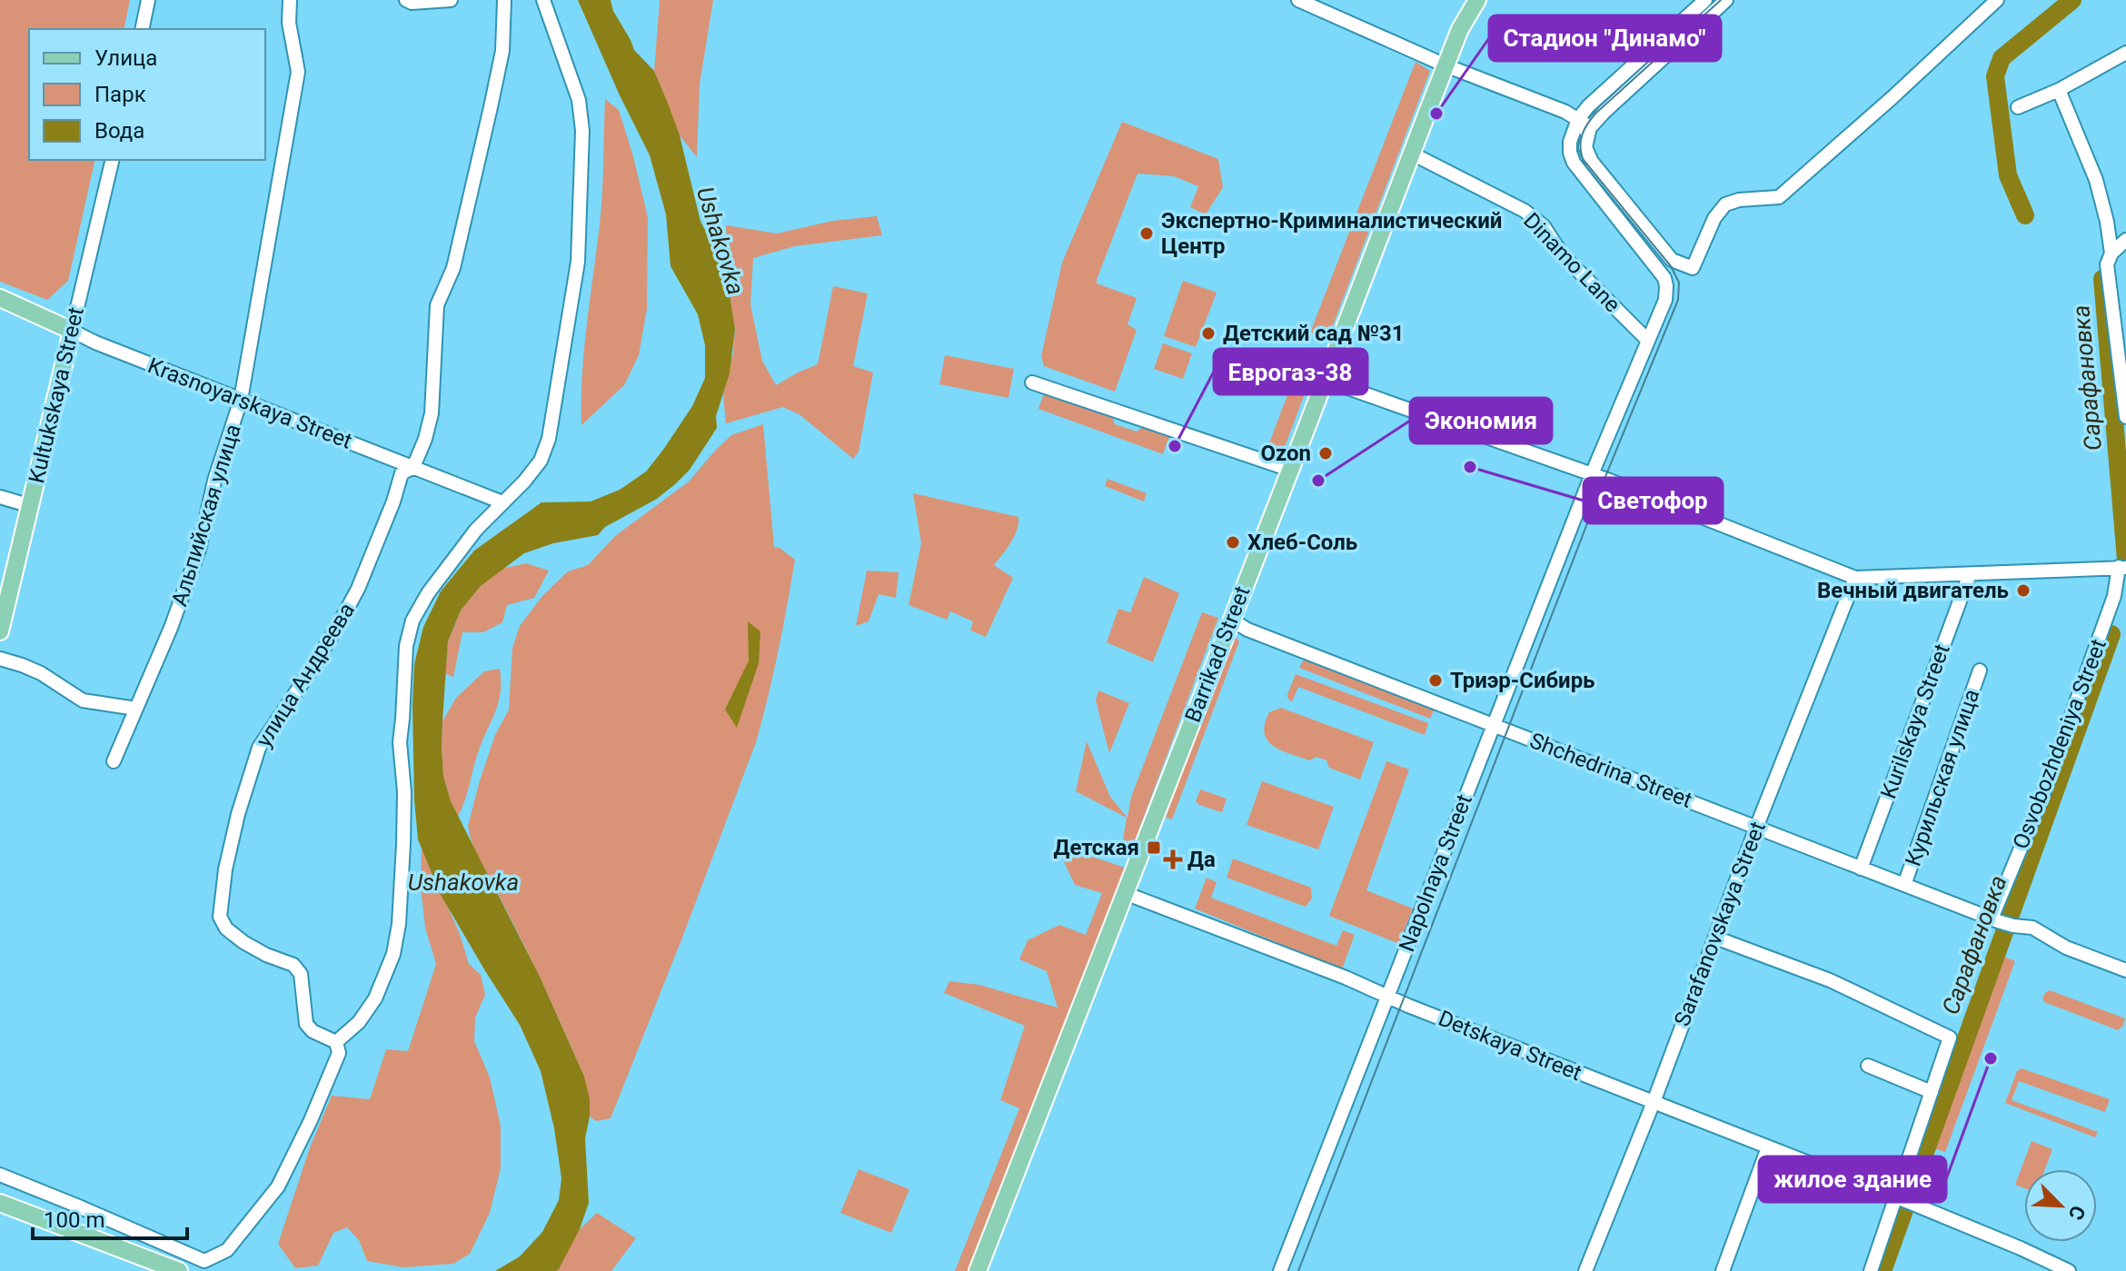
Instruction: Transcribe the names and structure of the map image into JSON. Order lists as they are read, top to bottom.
{
  "streets": {
    "main road": ["Kultukskaya Street", "Krasnoyarskaya Street", "Barrikad Street"],
    "street": [
      "Dinamo Lane",
      "Альпийская улица",
      "улица Андреева",
      "Kurilskaya Street",
      "Osvobozhdeniya Street",
      "Shchedrina Street",
      "Курильская улица",
      "Napolnaya Street",
      "Sarafanovskaya Street",
      "Detskaya Street"
    ]
  },
  "crossings": [
    ["Dinamo Lane", "Barrikad Street"],
    ["Dinamo Lane", "Napolnaya Street"],
    ["Kultukskaya Street", "Krasnoyarskaya Street"],
    ["Krasnoyarskaya Street", "Альпийская улица"],
    ["Krasnoyarskaya Street", "улица Андреева"],
    ["Barrikad Street", "Shchedrina Street"],
    ["Barrikad Street", "Detskaya Street"],
    ["Kurilskaya Street", "Shchedrina Street"],
    ["Osvobozhdeniya Street", "Shchedrina Street"],
    ["Shchedrina Street", "Курильская улица"],
    ["Shchedrina Street", "Napolnaya Street"],
    ["Shchedrina Street", "Sarafanovskaya Street"],
    ["Napolnaya Street", "Detskaya Street"],
    ["Sarafanovskaya Street", "Detskaya Street"]
  ],
  "water": ["Ushakovka", "Сарафановка"],
  "places": {
    "other": [
      "Стадион \"Динамо\"",
      "Экспертно-Криминалистический Центр",
      "Детский сад №31",
      "Еврогаз-38",
      "Ozon",
      "Светофор",
      "Экономия",
      "Хлеб-Соль",
      "Вечный двигатель",
      "Триэр-Сибирь",
      "жилое здание"
    ],
    "transit": ["Детская"],
    "health": ["Да"]
  },
  "legend": ["Улица", "Парк", "Вода"],
  "scale_bar": "100 m",
  "north": "bottom right"
}
